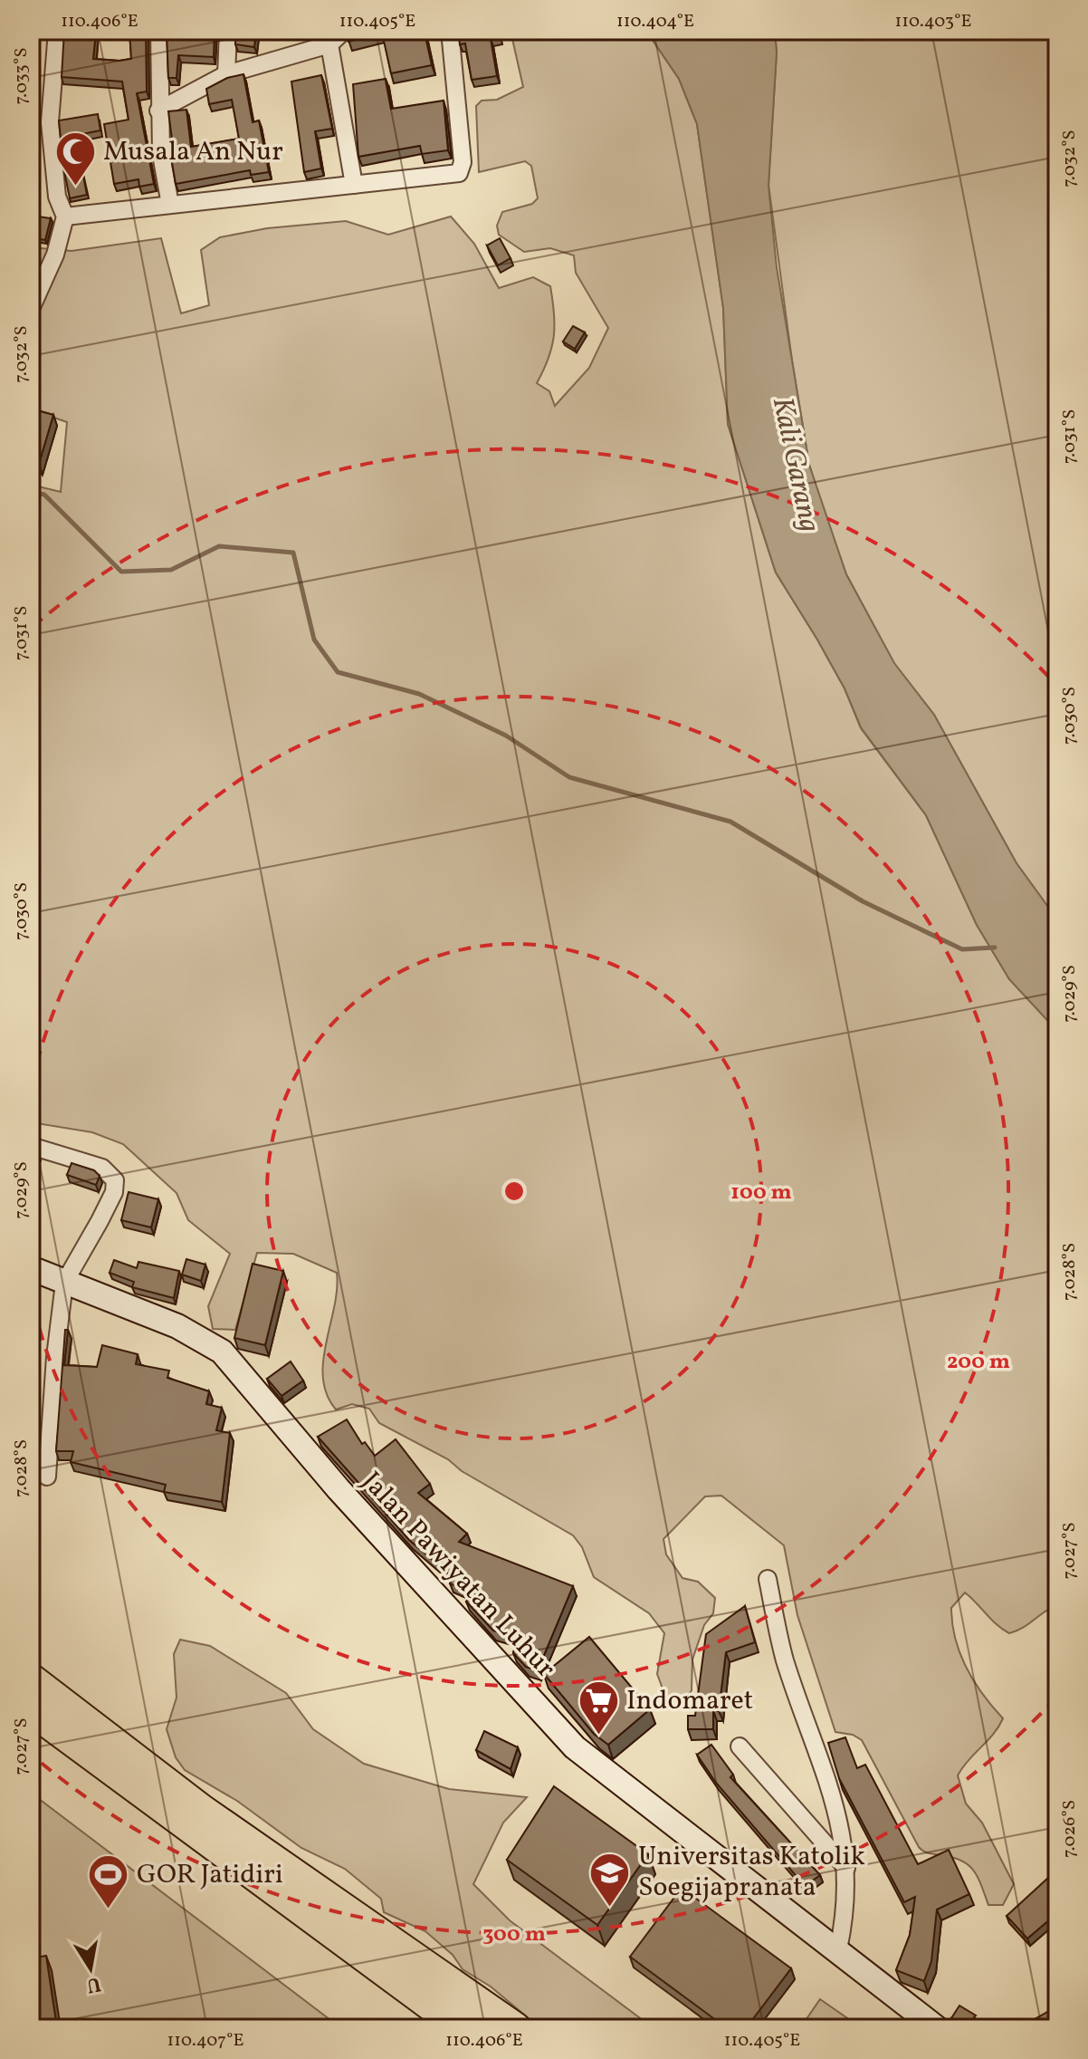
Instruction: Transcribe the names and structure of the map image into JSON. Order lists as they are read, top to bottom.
{
  "streets": {
    "main road": ["Jalan Pawiyatan Luhur"]
  },
  "water": ["Kali Garang"],
  "places": {
    "mosque": ["Musala An Nur"],
    "supermarket": ["Indomaret"],
    "school or university": ["Universitas Katolik Soegijapranata"],
    "sports": ["GOR Jatidiri"]
  },
  "north": "bottom",
  "coordinates": [
    "110.406°E",
    "110.405°E",
    "110.404°E",
    "110.403°E",
    "7.033°S",
    "7.032°S",
    "7.031°S",
    "7.030°S",
    "7.029°S",
    "7.028°S",
    "7.027°S",
    "7.026°S",
    "110.407°E"
  ],
  "rings": ["100 m", "200 m", "300 m"]
}
